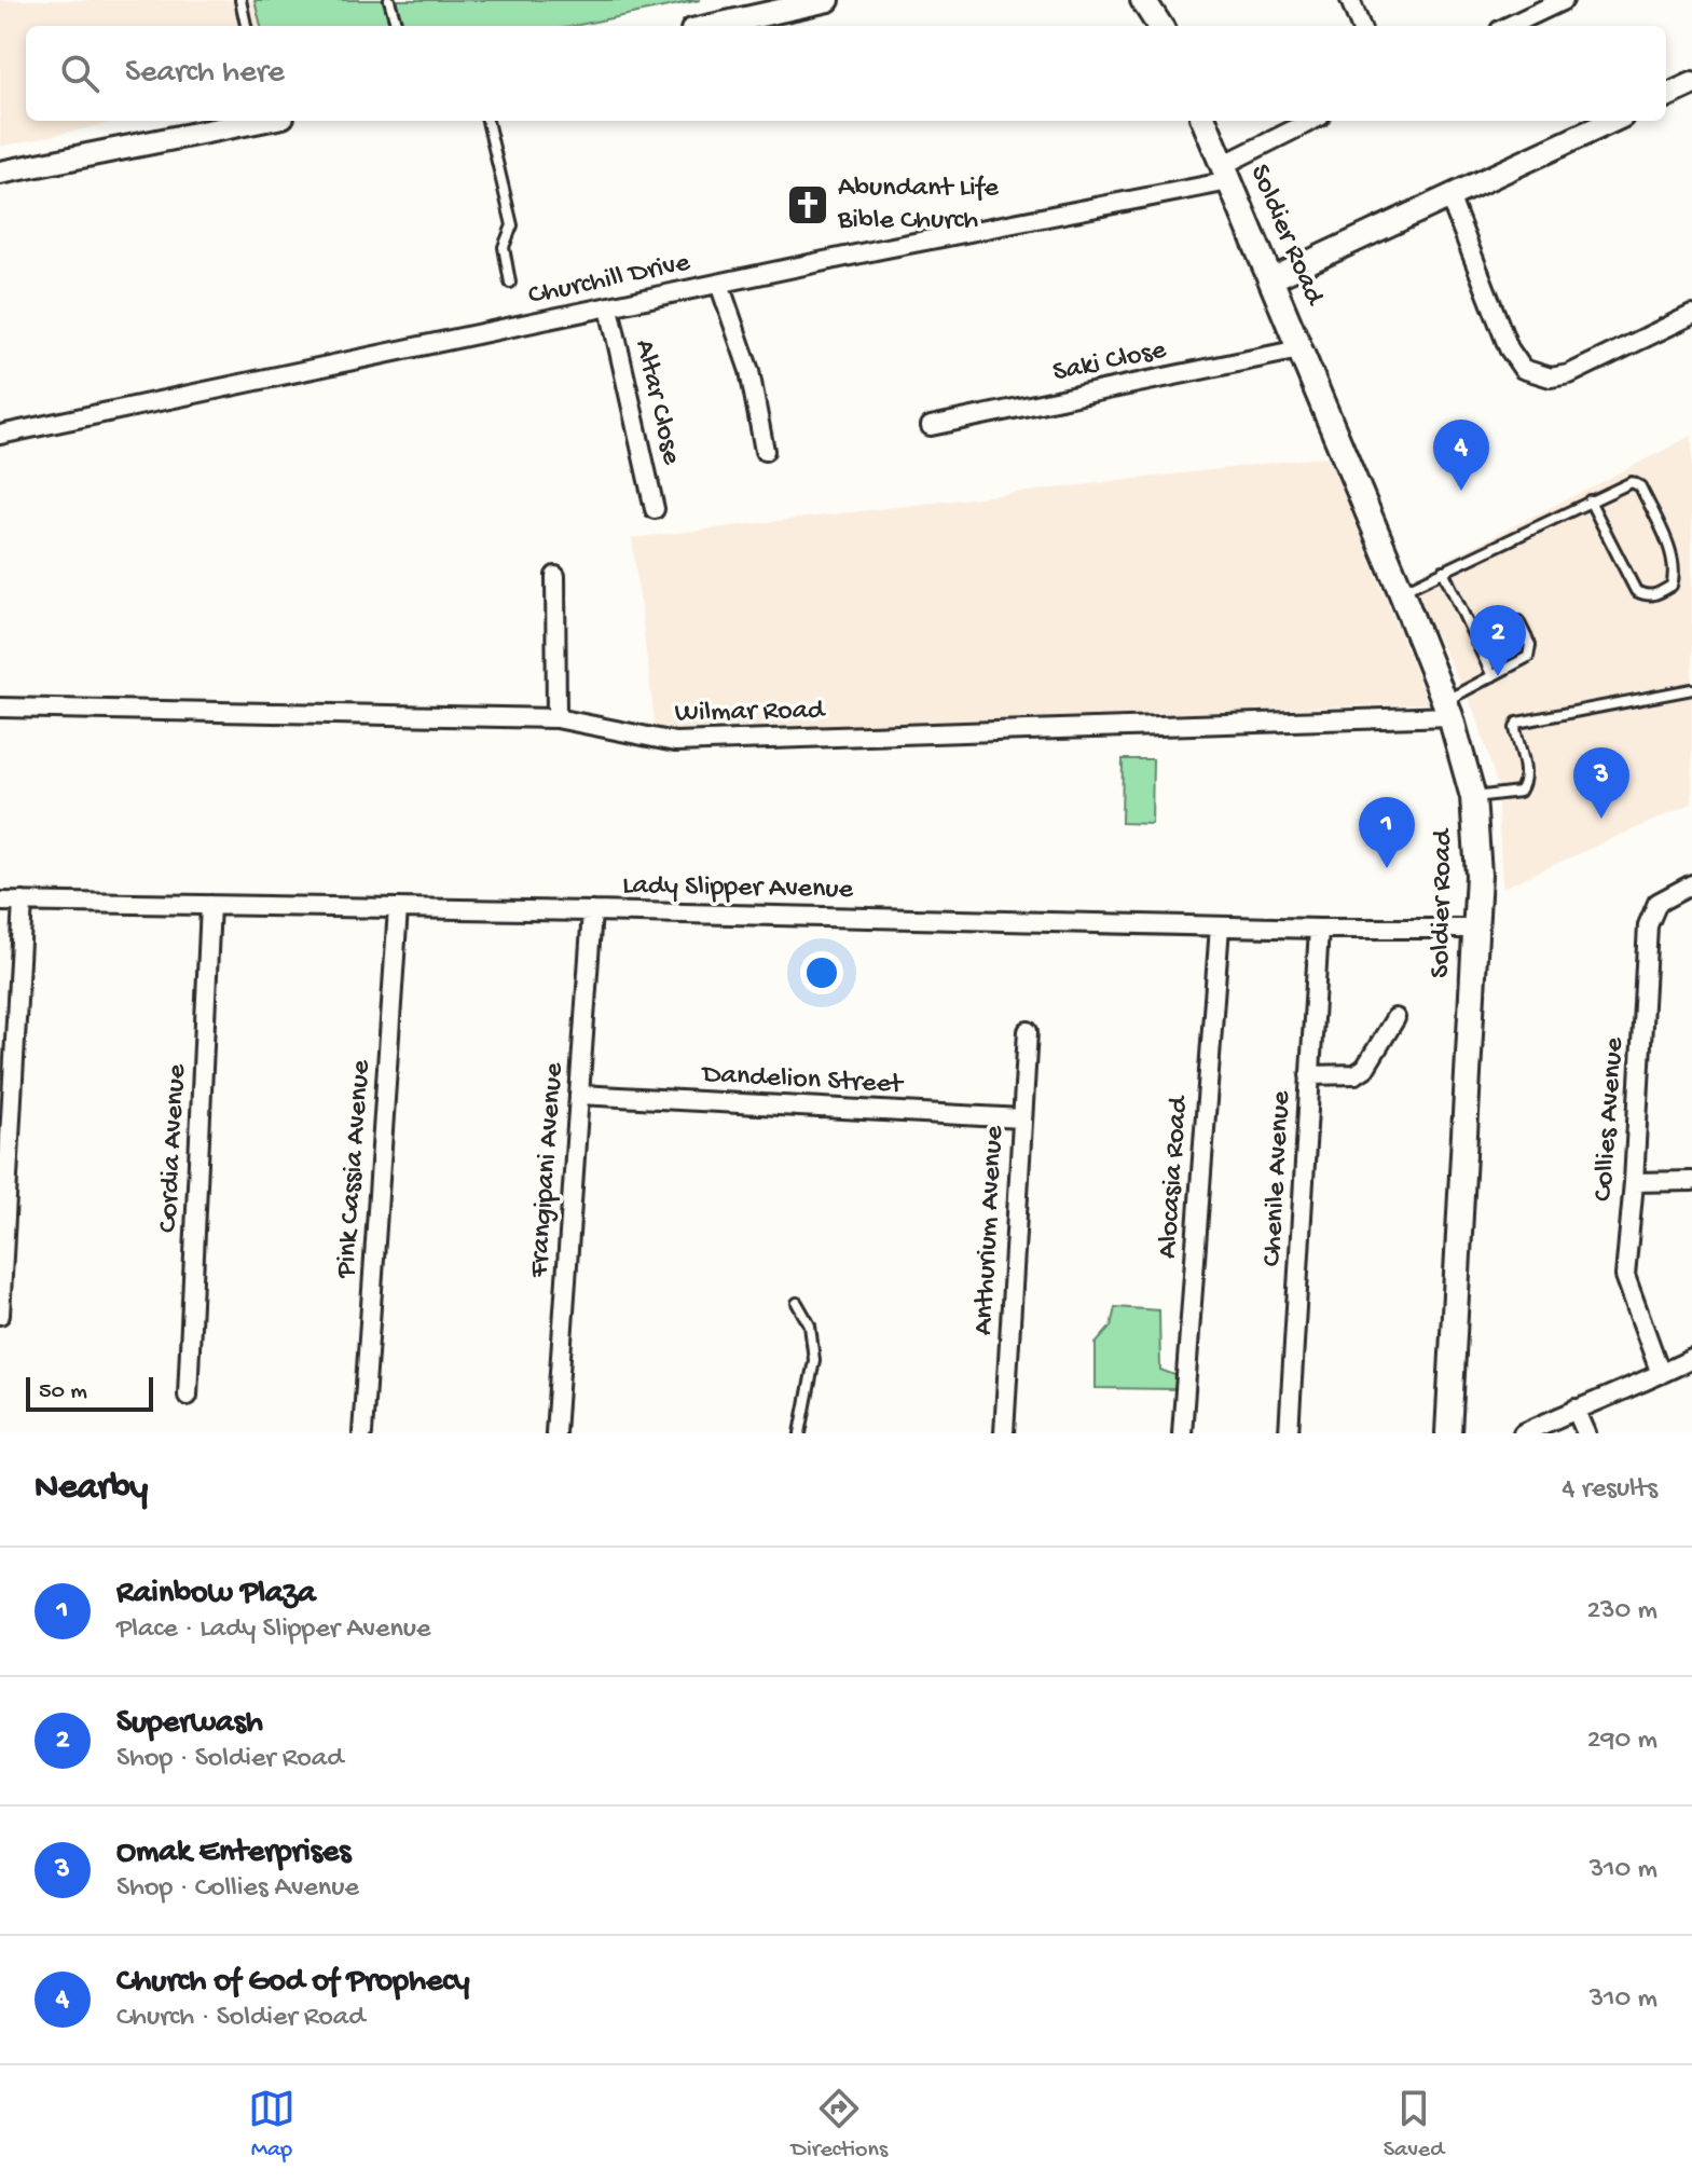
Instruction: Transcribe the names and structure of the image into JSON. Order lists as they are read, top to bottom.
{
  "streets": {
    "main road": ["Soldier Road"],
    "street": [
      "Churchill Drive",
      "Saki Close",
      "Altar Close",
      "Wilmar Road",
      "Lady Slipper Avenue",
      "Dandelion Street",
      "Collies Avenue",
      "Cordia Avenue",
      "Pink Cassia Avenue",
      "Frangipani Avenue",
      "Alocasia Road",
      "Chenile Avenue",
      "Anthurium Avenue"
    ]
  },
  "crossings": [
    ["Soldier Road", "Churchill Drive"],
    ["Soldier Road", "Saki Close"],
    ["Soldier Road", "Wilmar Road"],
    ["Soldier Road", "Lady Slipper Avenue"],
    ["Churchill Drive", "Altar Close"],
    ["Lady Slipper Avenue", "Cordia Avenue"],
    ["Lady Slipper Avenue", "Pink Cassia Avenue"],
    ["Lady Slipper Avenue", "Frangipani Avenue"],
    ["Lady Slipper Avenue", "Alocasia Road"],
    ["Lady Slipper Avenue", "Chenile Avenue"],
    ["Dandelion Street", "Frangipani Avenue"],
    ["Dandelion Street", "Anthurium Avenue"]
  ],
  "places": {
    "church": ["Abundant Life Bible Church"]
  },
  "scale_bar": "50 m",
  "page": {
    "search": "Search here",
    "pins": [
      "4",
      "2",
      "3",
      "1"
    ],
    "scale": "50 m",
    "heading": ["Nearby", "4 results"],
    "list": [
      {
        "mark": "1",
        "name": "Rainbow Plaza",
        "note": "Place · Lady Slipper Avenue",
        "value": "230 m"
      },
      {
        "mark": "2",
        "name": "Superwash",
        "note": "Shop · Soldier Road",
        "value": "290 m"
      },
      {
        "mark": "3",
        "name": "Omak Enterprises",
        "note": "Shop · Collies Avenue",
        "value": "310 m"
      },
      {
        "mark": "4",
        "name": "Church of God of Prophecy",
        "note": "Church · Soldier Road",
        "value": "310 m"
      }
    ],
    "nav": ["Map", "Directions", "Saved"]
  }
}
